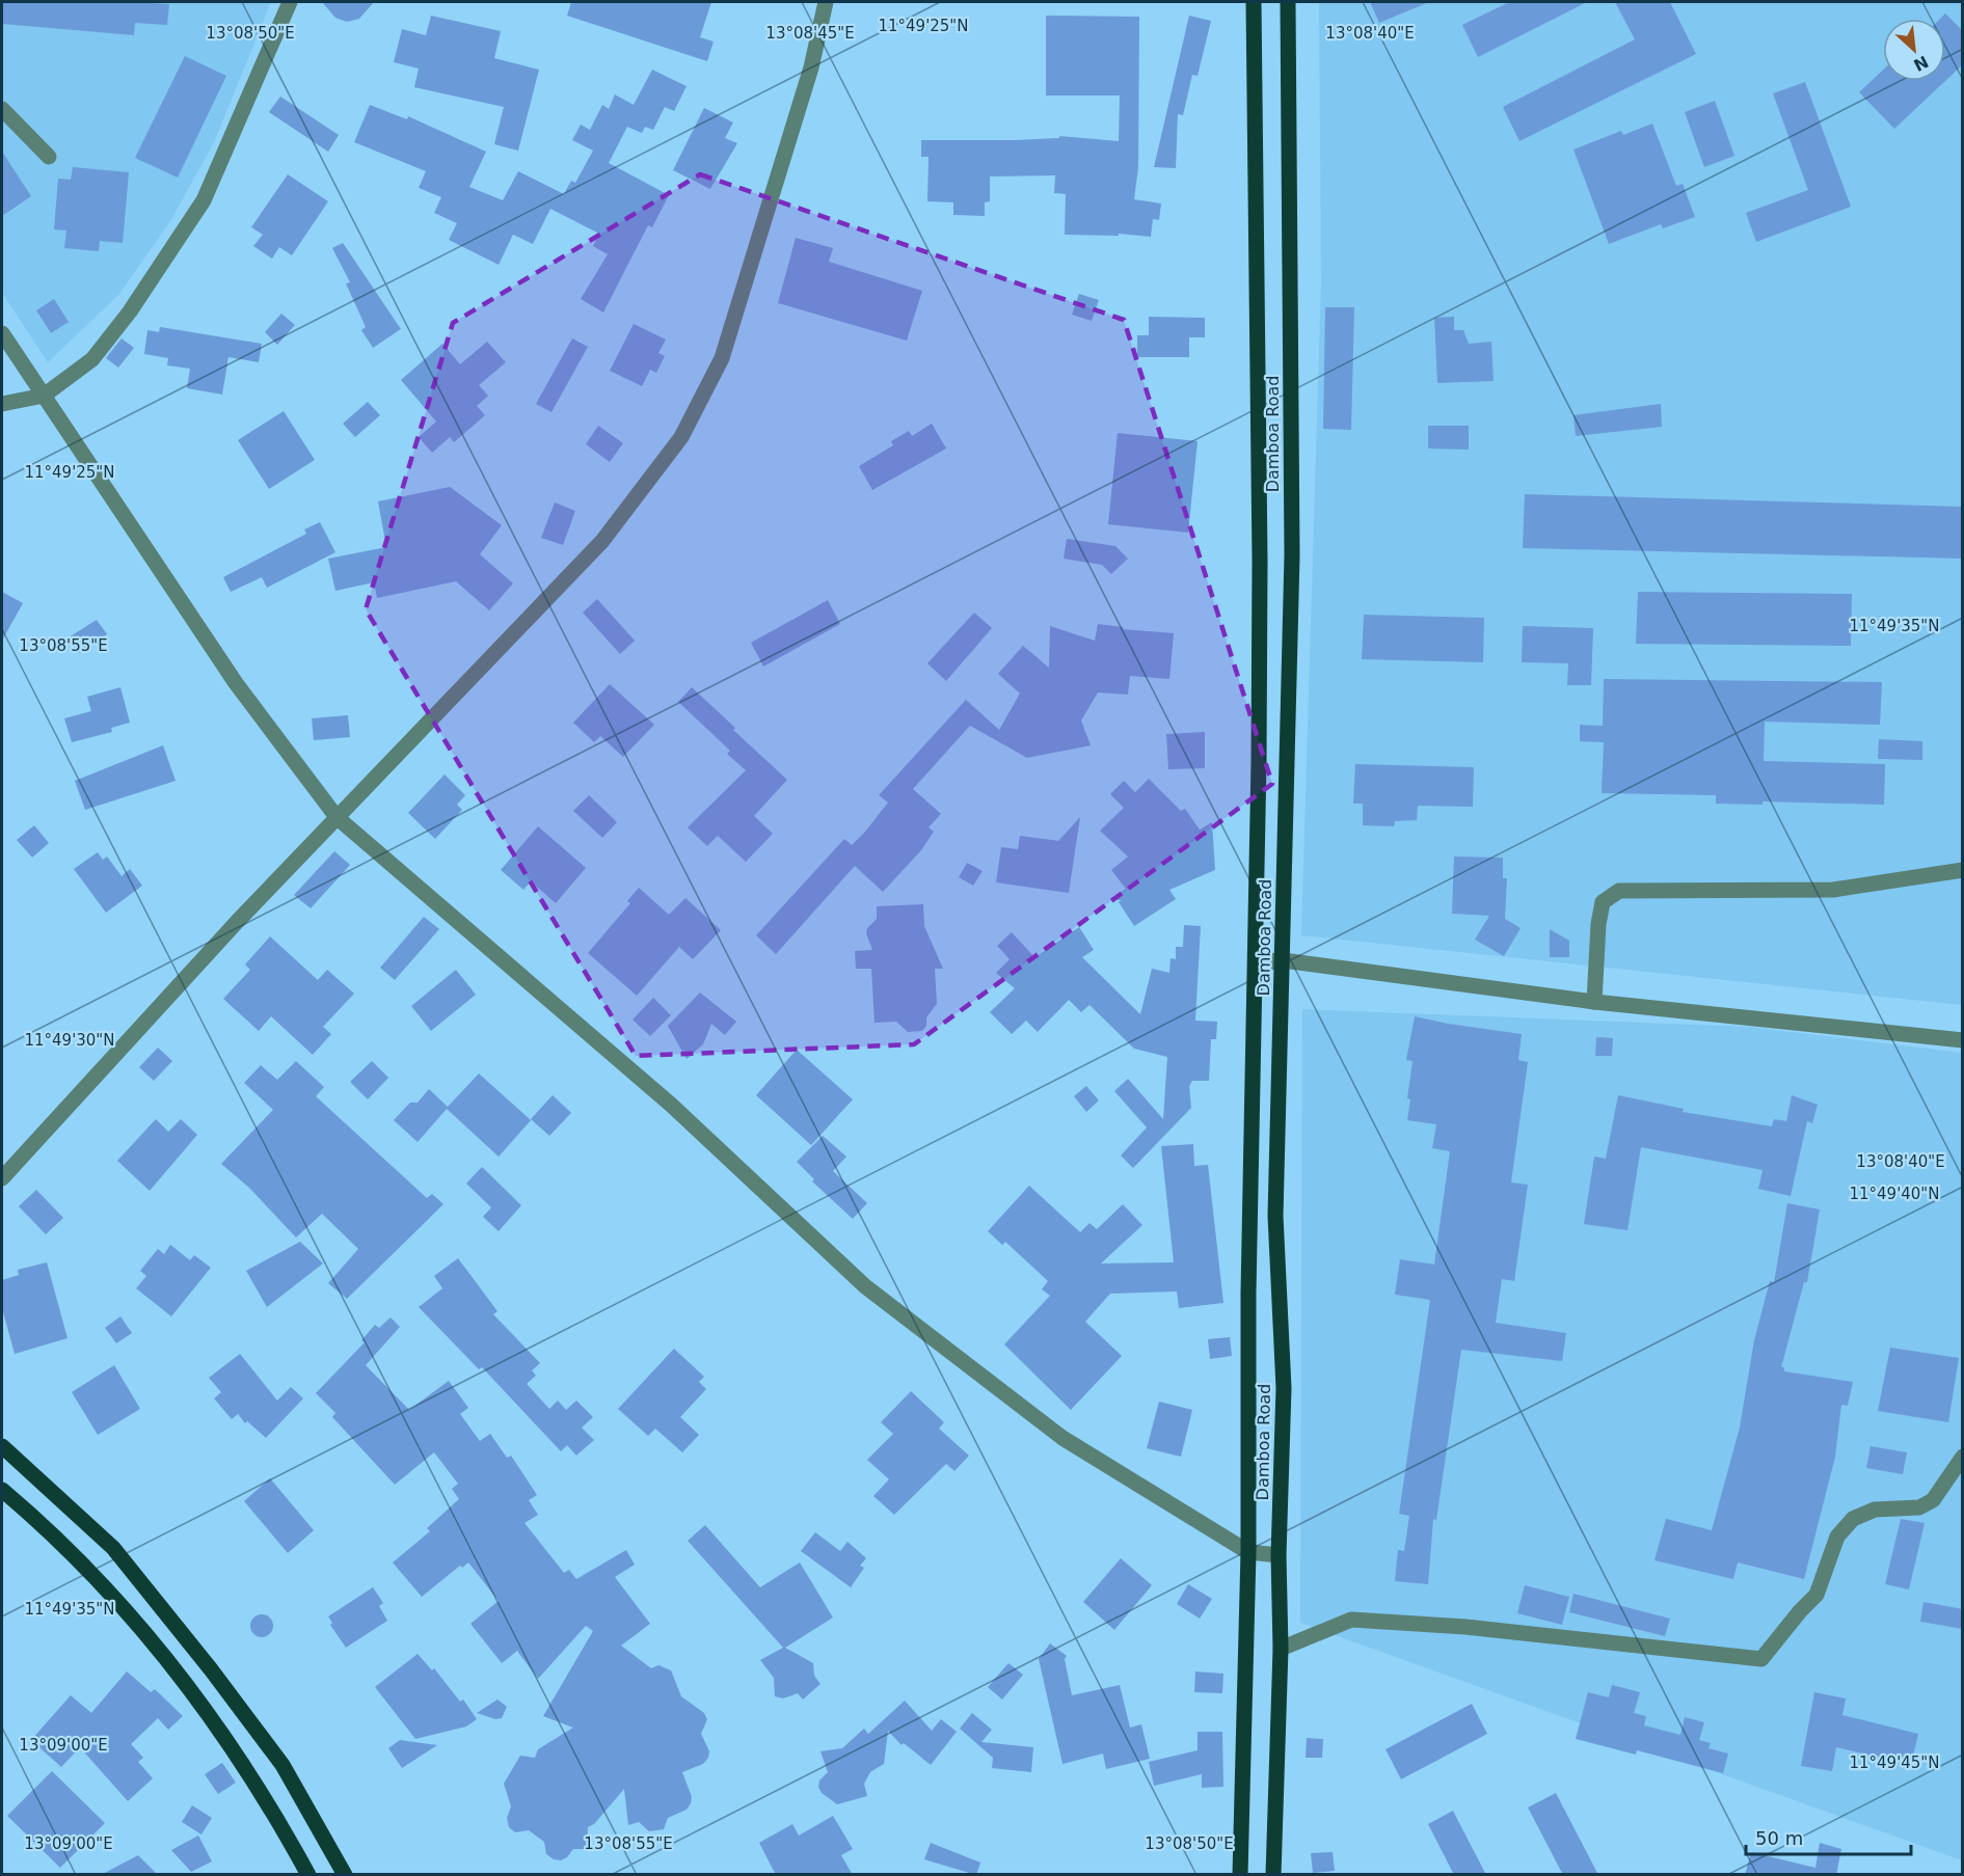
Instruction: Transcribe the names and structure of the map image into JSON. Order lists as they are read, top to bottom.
{
  "streets": {
    "main road": ["Damboa Road"]
  },
  "scale_bar": "50 m",
  "north": "bottom right",
  "coordinates": [
    "11°49'25\"N",
    "13°08'50\"E",
    "13°08'45\"E",
    "13°08'40\"E",
    "11°49'35\"N",
    "13°08'55\"E",
    "11°49'30\"N",
    "11°49'40\"N",
    "13°09'00\"E",
    "11°49'45\"N"
  ]
}
